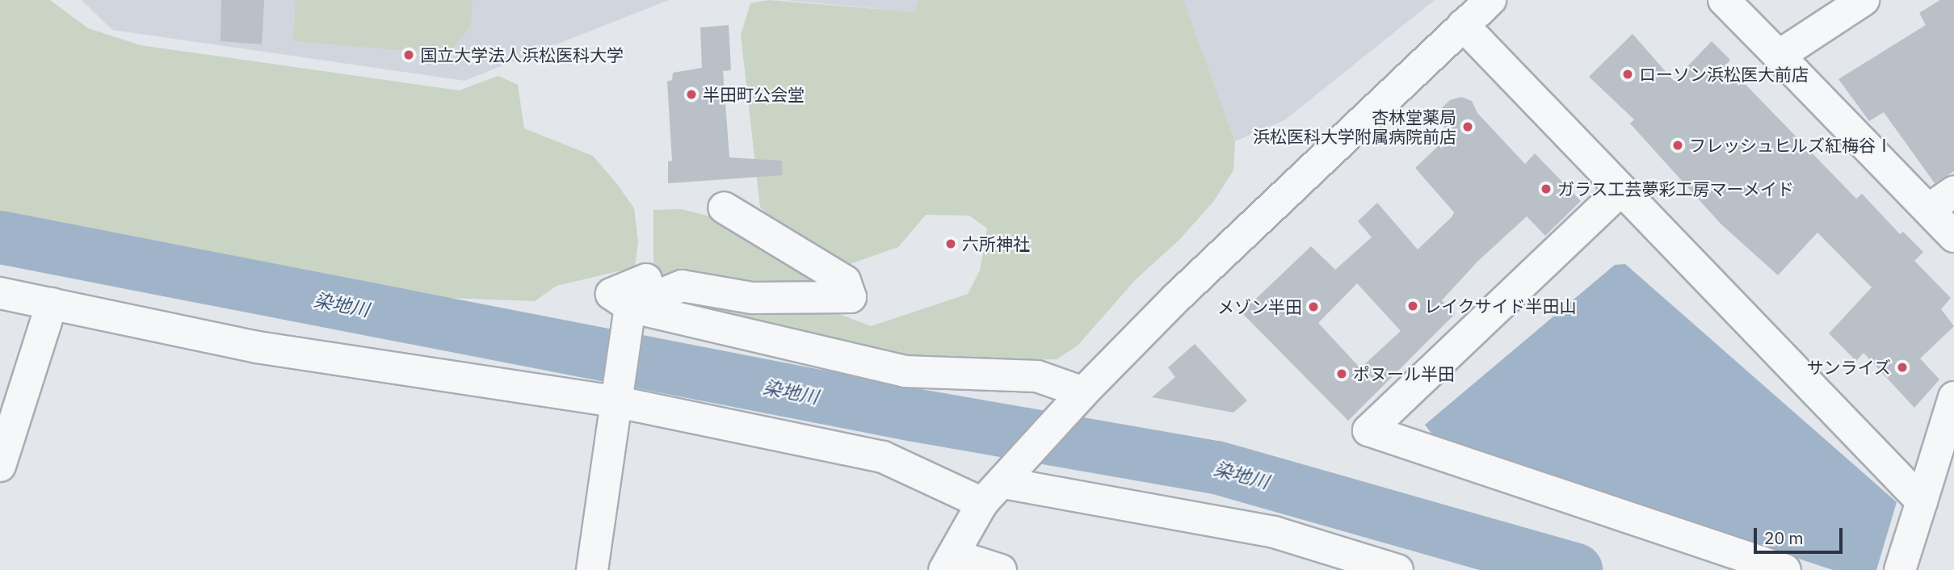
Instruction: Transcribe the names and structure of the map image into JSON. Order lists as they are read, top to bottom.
{
  "water": ["染地川"],
  "places": [
    "国立大学法人浜松医科大学",
    "ローソン浜松医大前店",
    "半田町公会堂",
    "杏林堂薬局 浜松医科大学附属病院前店",
    "フレッシュヒルズ紅梅谷Ⅰ",
    "ガラス工芸夢彩工房マーメイド",
    "六所神社",
    "レイクサイド半田山",
    "メゾン半田",
    "サンライズ",
    "ポヌール半田"
  ],
  "scale_bar": "20 m"
}
